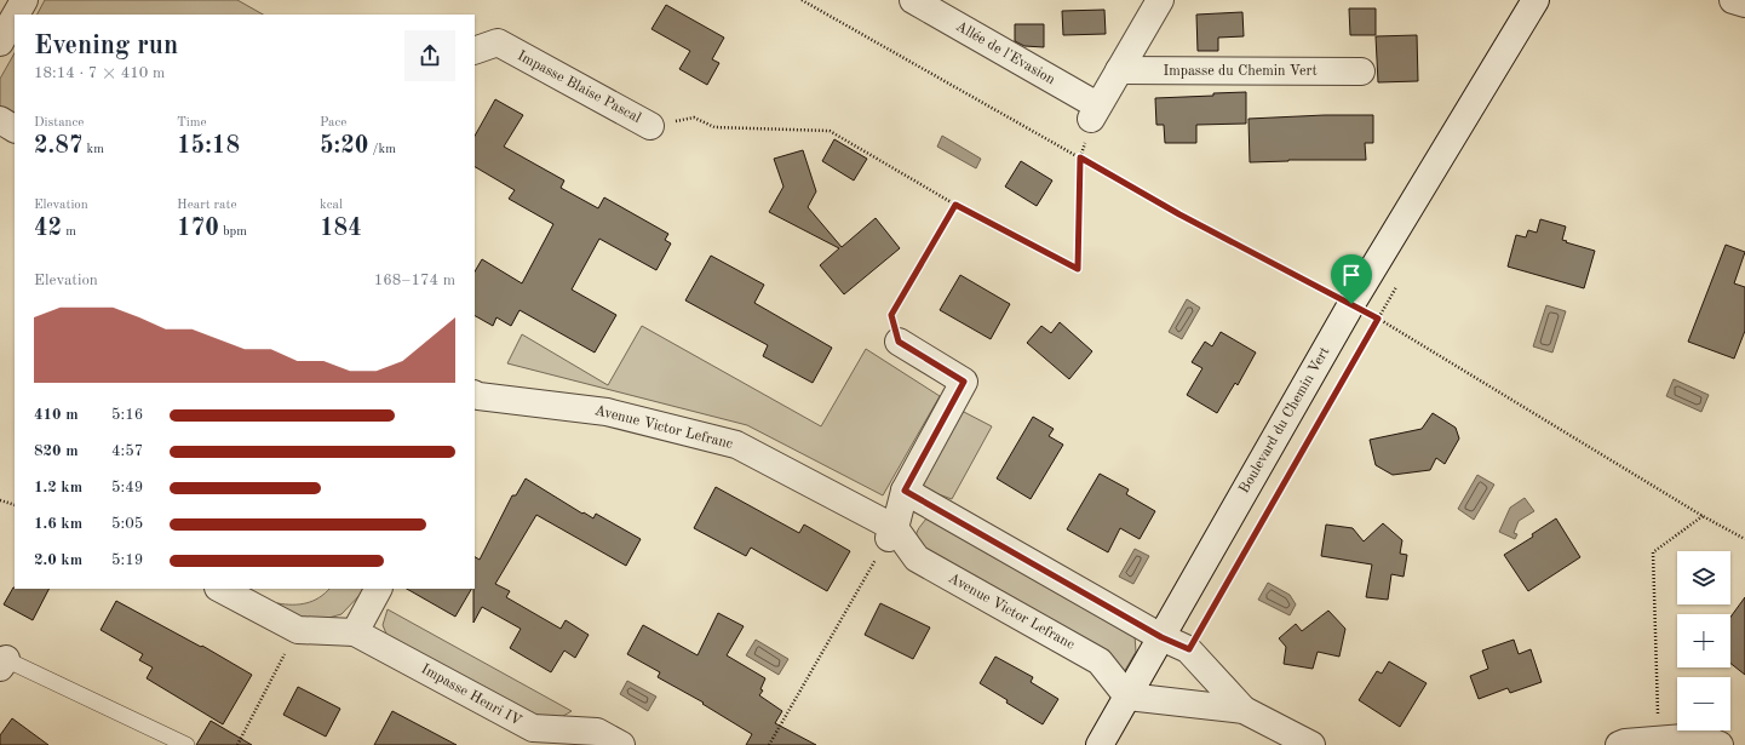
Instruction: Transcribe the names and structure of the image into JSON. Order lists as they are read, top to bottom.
{
  "streets": {
    "street": [
      "Allée de l'Evasion",
      "Impasse du Chemin Vert",
      "Impasse Blaise Pascal",
      "Boulevard du Chemin Vert",
      "Avenue Victor Lefranc",
      "Impasse Henri IV"
    ]
  },
  "crossings": [
    ["Allée de l'Evasion", "Impasse Blaise Pascal"],
    ["Boulevard du Chemin Vert", "Avenue Victor Lefranc"]
  ],
  "page": {
    "heading": ["Evening run", "18:14 · 7 × 410 m"],
    "stats": [
      ["Distance", "2.87 km"],
      ["Time", "15:18"],
      ["Pace", "5:20 /km"],
      ["Elevation", "42 m"],
      ["Heart rate", "170 bpm"],
      ["kcal", "184"]
    ],
    "chart": ["Elevation", "168–174 m"],
    "list": [
      {
        "name": "410 m",
        "note": "5:16"
      },
      {
        "name": "820 m",
        "note": "4:57"
      },
      {
        "name": "1.2 km",
        "note": "5:49"
      },
      {
        "name": "1.6 km",
        "note": "5:05"
      },
      {
        "name": "2.0 km",
        "note": "5:19"
      }
    ],
    "map_buttons": ["+", "−"]
  }
}
